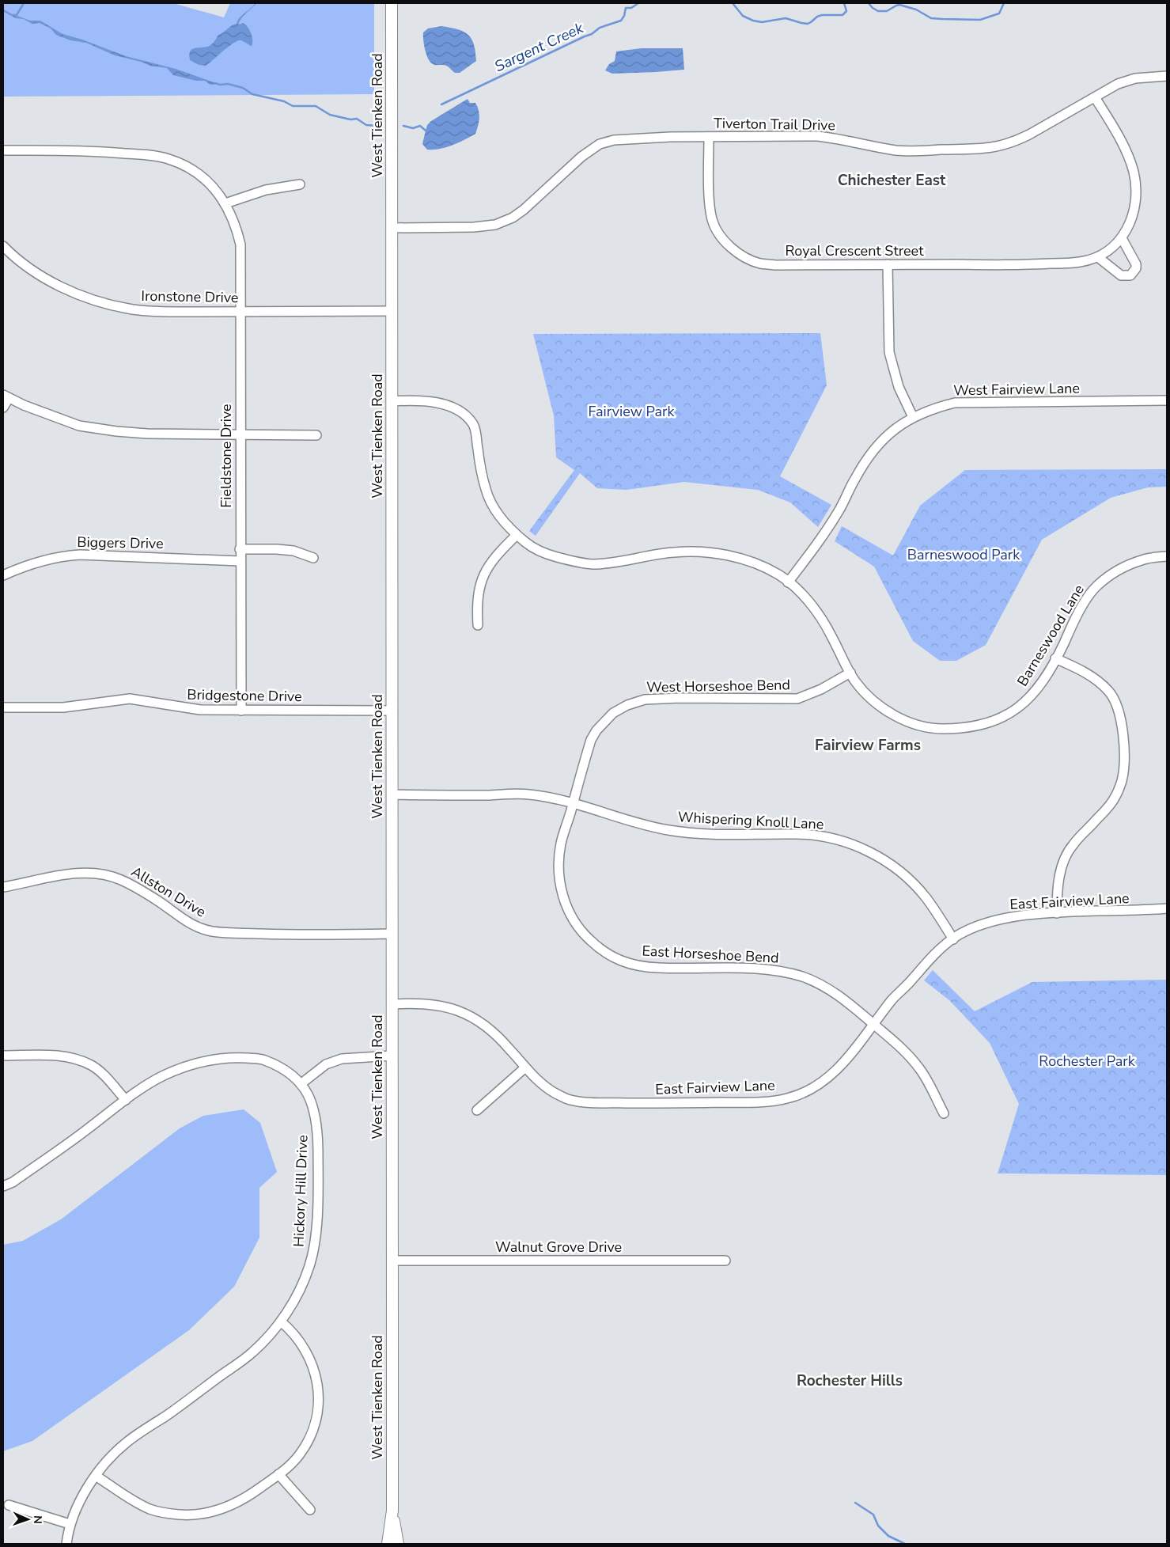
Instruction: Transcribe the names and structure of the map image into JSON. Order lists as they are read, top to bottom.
{
  "streets": {
    "street": [
      "West Tienken Road",
      "Tiverton Trail Drive",
      "Royal Crescent Street",
      "Ironstone Drive",
      "West Fairview Lane",
      "Fieldstone Drive",
      "Biggers Drive",
      "Barneswood Lane",
      "West Horseshoe Bend",
      "Bridgestone Drive",
      "Whispering Knoll Lane",
      "Allston Drive",
      "East Fairview Lane",
      "East Horseshoe Bend",
      "Hickory Hill Drive",
      "Walnut Grove Drive"
    ]
  },
  "crossings": [
    ["West Tienken Road", "Tiverton Trail Drive"],
    ["West Tienken Road", "Ironstone Drive"],
    ["West Tienken Road", "Barneswood Lane"],
    ["West Tienken Road", "Bridgestone Drive"],
    ["West Tienken Road", "Whispering Knoll Lane"],
    ["West Tienken Road", "Allston Drive"],
    ["West Tienken Road", "East Fairview Lane"],
    ["West Tienken Road", "Walnut Grove Drive"],
    ["Tiverton Trail Drive", "Royal Crescent Street"],
    ["Ironstone Drive", "Fieldstone Drive"],
    ["West Fairview Lane", "Barneswood Lane"],
    ["Fieldstone Drive", "Biggers Drive"],
    ["Fieldstone Drive", "Bridgestone Drive"],
    ["Barneswood Lane", "West Horseshoe Bend"],
    ["West Horseshoe Bend", "Whispering Knoll Lane"],
    ["West Horseshoe Bend", "East Horseshoe Bend"],
    ["Whispering Knoll Lane", "East Fairview Lane"],
    ["Whispering Knoll Lane", "East Horseshoe Bend"],
    ["East Fairview Lane", "East Horseshoe Bend"]
  ],
  "districts": ["Chichester East", "Fairview Farms", "Rochester Hills"],
  "water": ["Sargent Creek"],
  "parks": ["Fairview Park", "Barneswood Park", "Rochester Park"],
  "north": "right"
}
